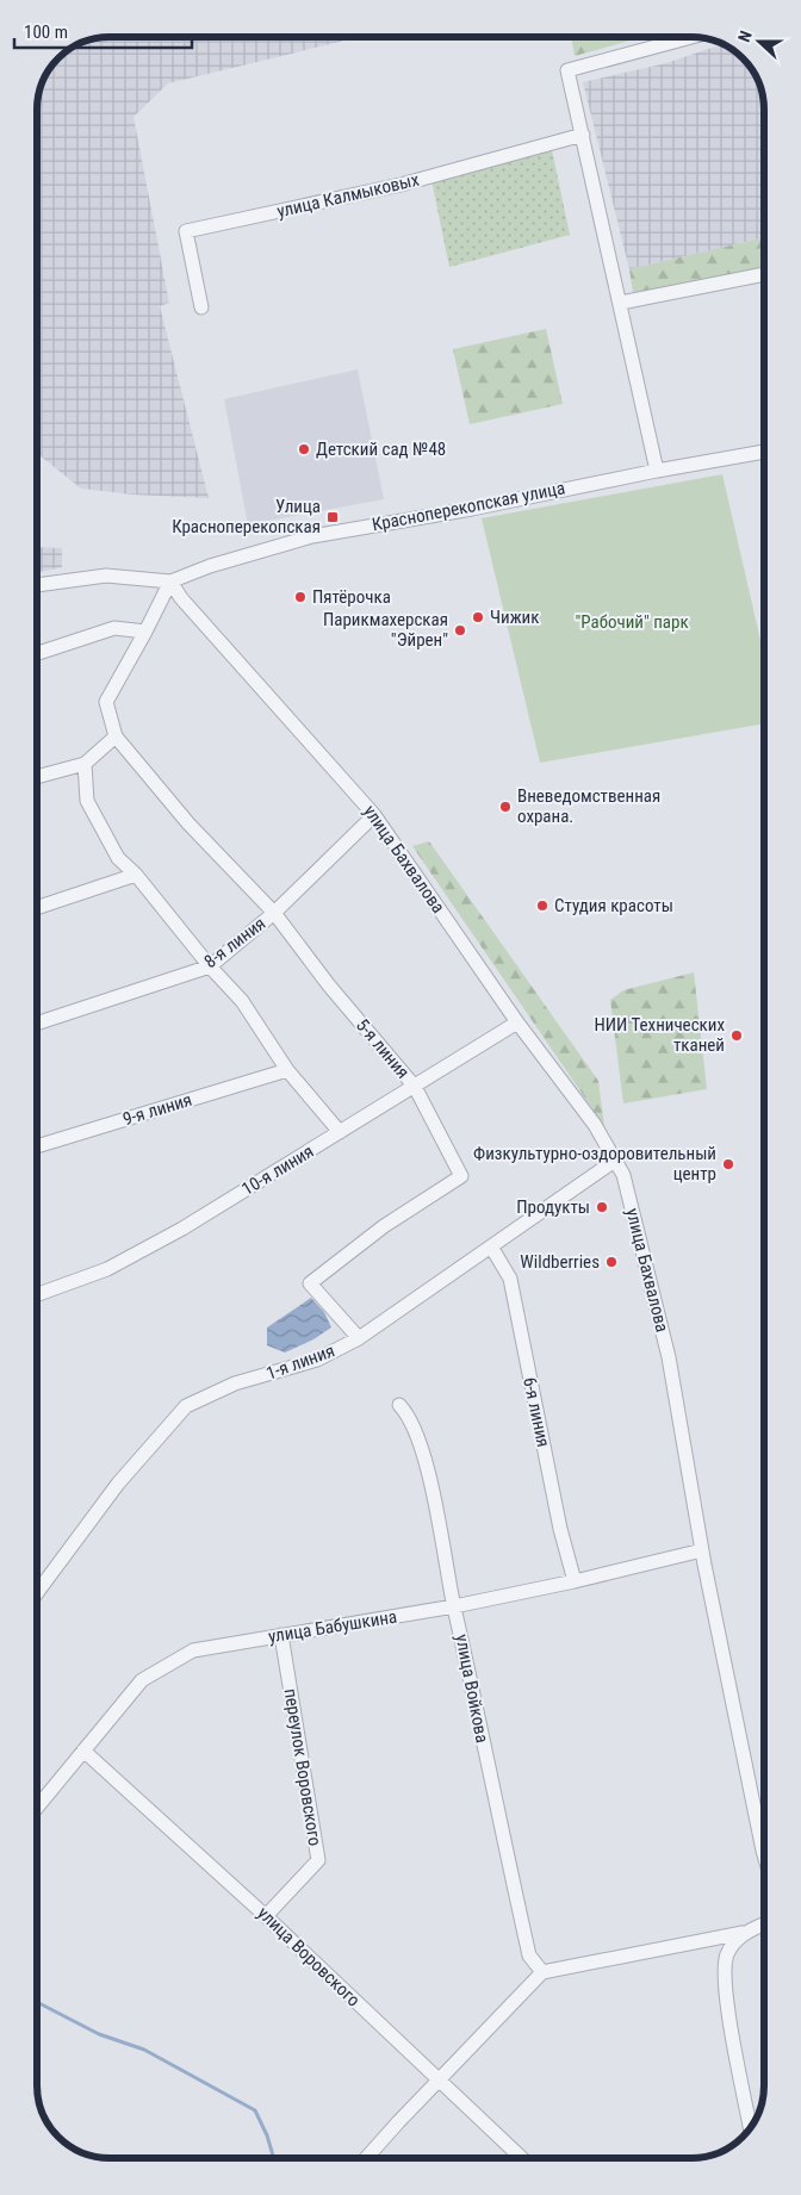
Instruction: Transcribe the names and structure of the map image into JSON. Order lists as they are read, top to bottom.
{
  "streets": {
    "street": [
      "улица Калмыковых",
      "Красноперекопская улица",
      "улица Бахвалова",
      "8-я линия",
      "5-я линия",
      "9-я линия",
      "10-я линия",
      "1-я линия",
      "6-я линия",
      "улица Бабушкина",
      "улица Войкова",
      "переулок Воровского",
      "улица Воровского"
    ]
  },
  "crossings": [
    ["Красноперекопская улица", "улица Бахвалова"],
    ["улица Бахвалова", "8-я линия"],
    ["улица Бахвалова", "10-я линия"],
    ["улица Бахвалова", "1-я линия"],
    ["улица Бахвалова", "улица Бабушкина"],
    ["8-я линия", "5-я линия"],
    ["5-я линия", "10-я линия"],
    ["5-я линия", "1-я линия"],
    ["1-я линия", "6-я линия"],
    ["6-я линия", "улица Бабушкина"],
    ["улица Бабушкина", "улица Войкова"],
    ["улица Бабушкина", "переулок Воровского"],
    ["улица Бабушкина", "улица Воровского"],
    ["переулок Воровского", "улица Воровского"]
  ],
  "parks": ["\"Рабочий\" парк"],
  "places": {
    "other": [
      "Детский сад №48",
      "Пятёрочка",
      "Чижик",
      "Парикмахерская \"Эйрен\"",
      "Вневедомственная охрана.",
      "Студия красоты",
      "НИИ Технических тканей",
      "Физкультурно-оздоровительный центр",
      "Продукты",
      "Wildberries"
    ],
    "transit": ["Улица Красноперекопская"]
  },
  "scale_bar": "100 m",
  "north": "left"
}
